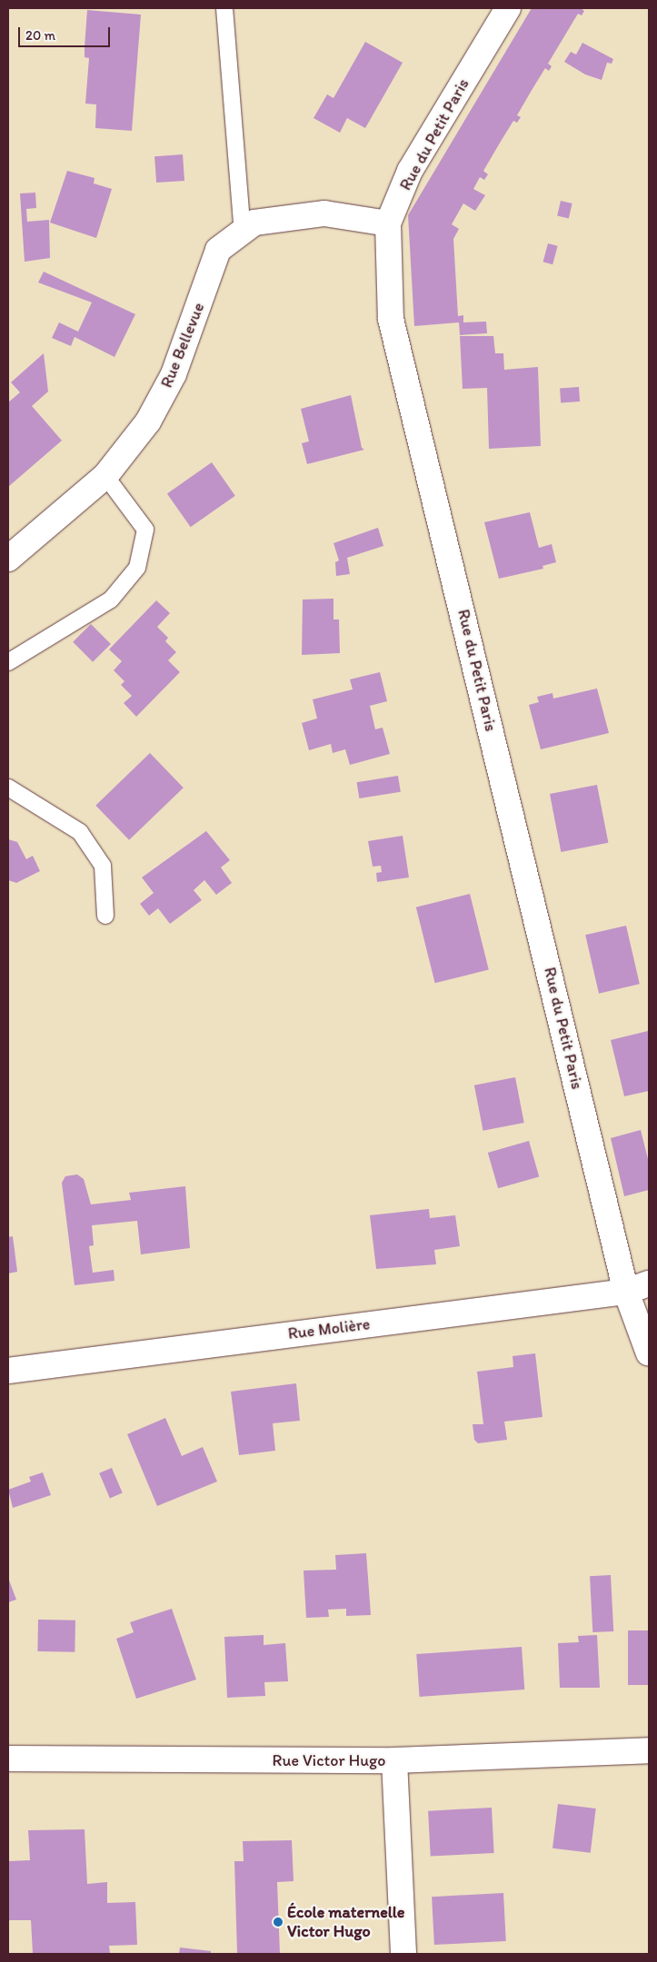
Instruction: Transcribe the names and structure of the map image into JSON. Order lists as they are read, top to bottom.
{
  "streets": {
    "street": [
      "Rue du Petit Paris",
      "Rue Bellevue",
      "Rue Molière",
      "Rue Victor Hugo"
    ]
  },
  "crossings": [
    ["Rue du Petit Paris", "Rue Bellevue"],
    ["Rue du Petit Paris", "Rue Molière"]
  ],
  "places": ["École maternelle Victor Hugo"],
  "scale_bar": "20 m"
}
